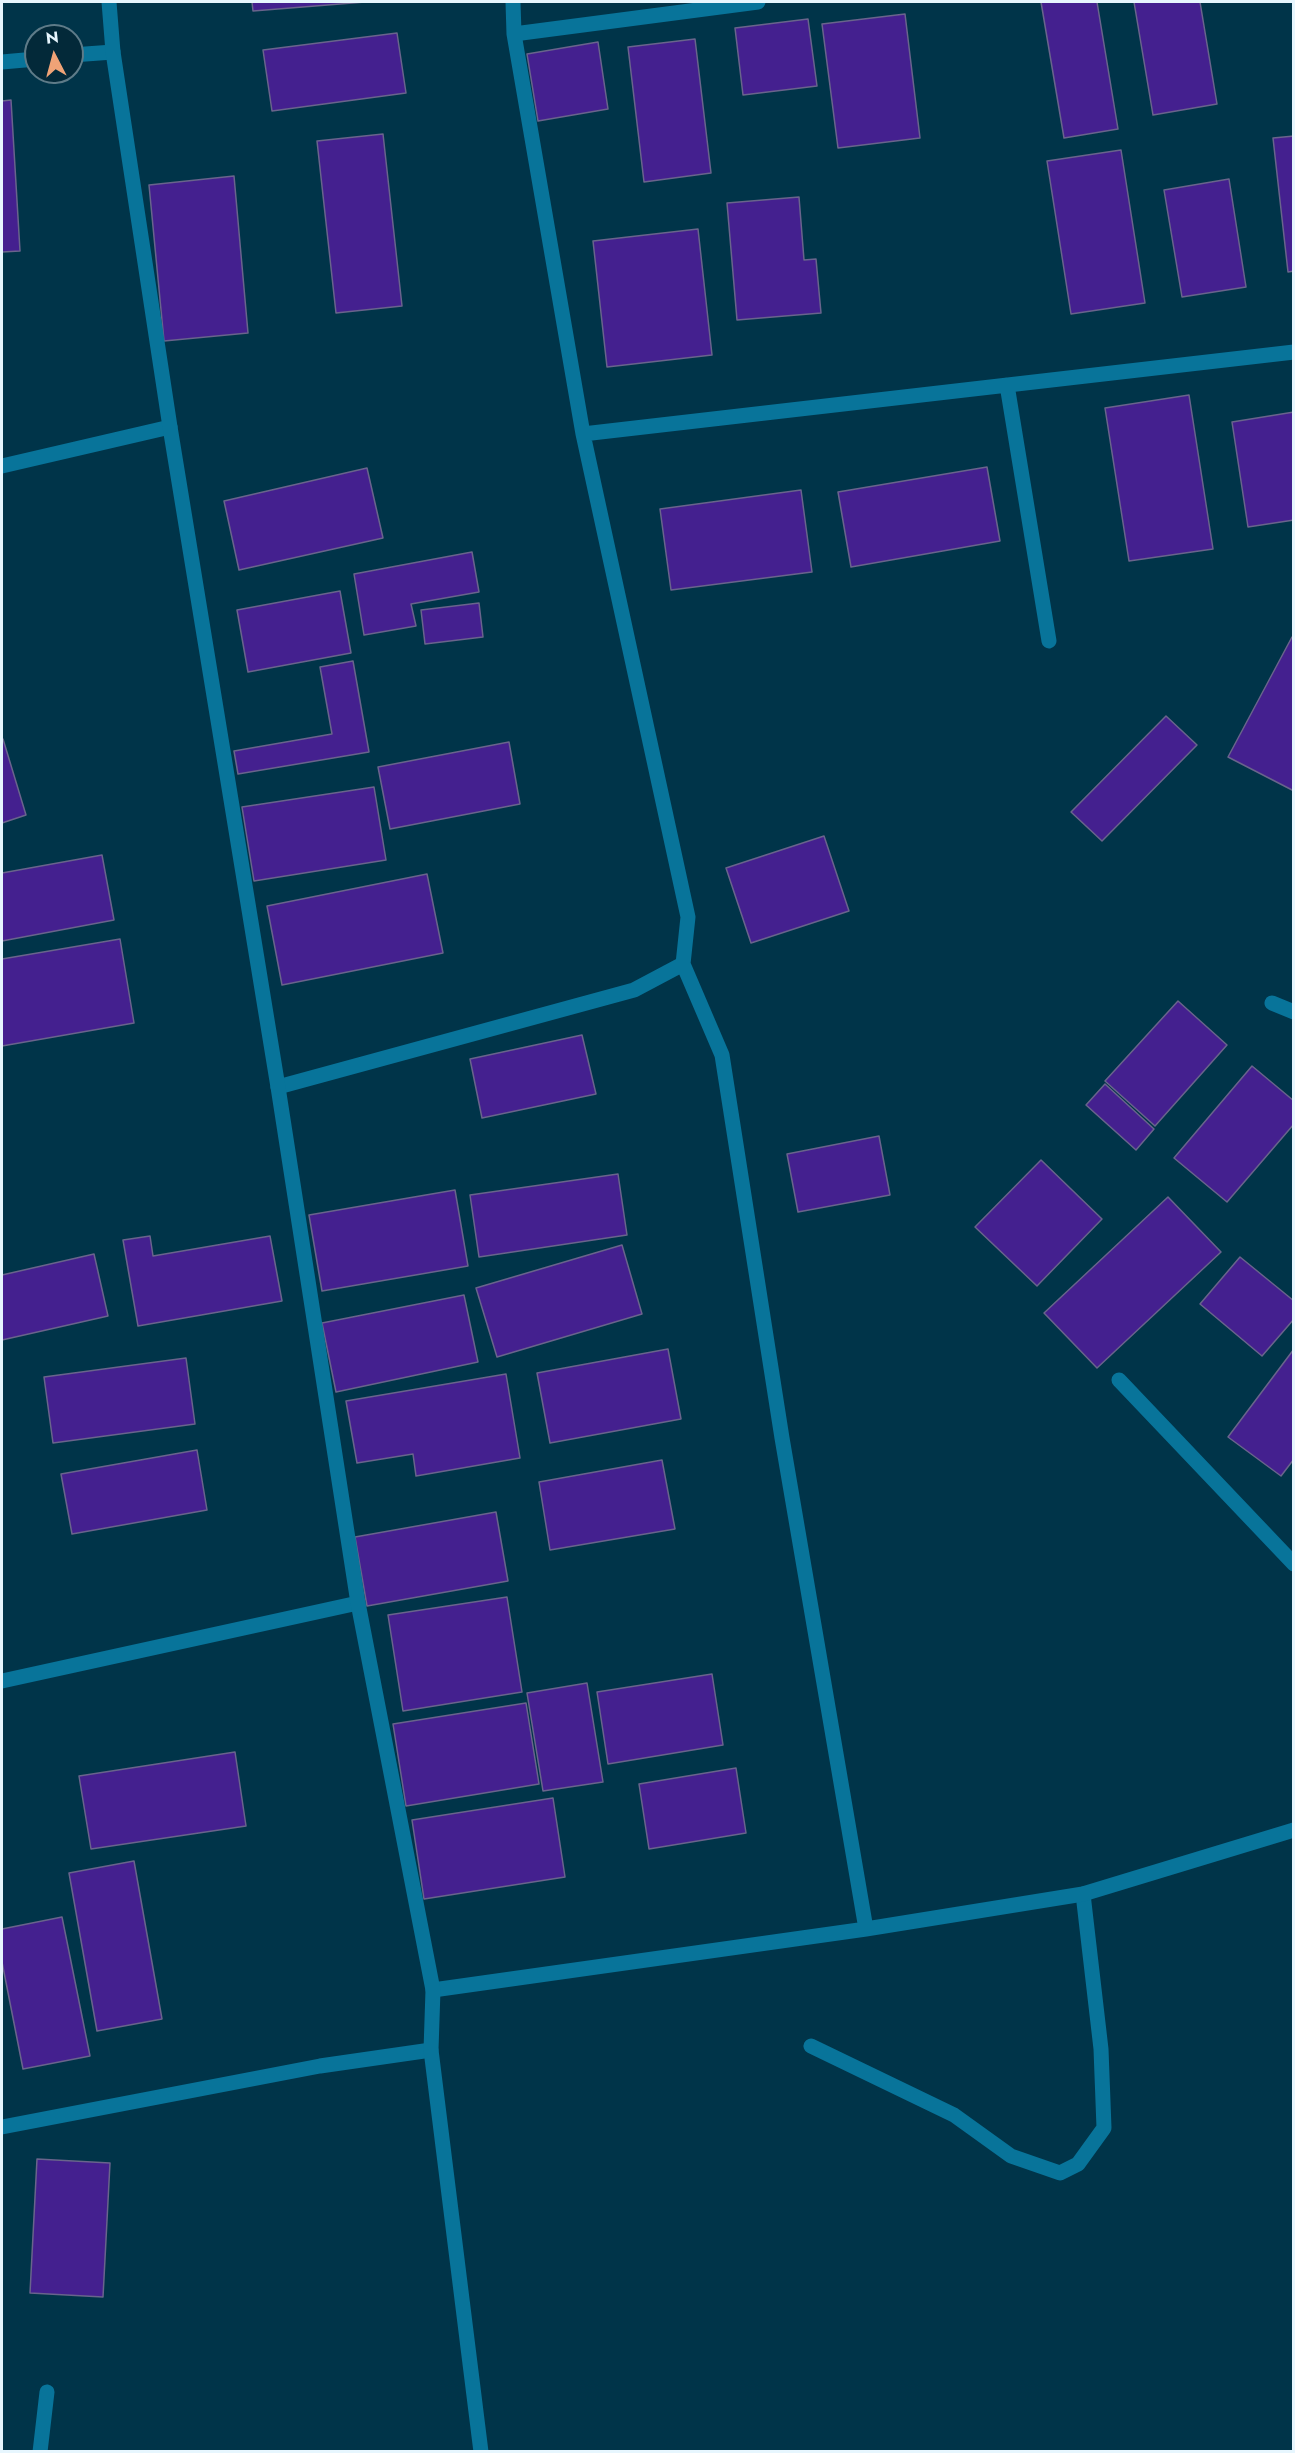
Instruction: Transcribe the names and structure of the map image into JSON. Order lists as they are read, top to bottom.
{
  "north": "top"
}
